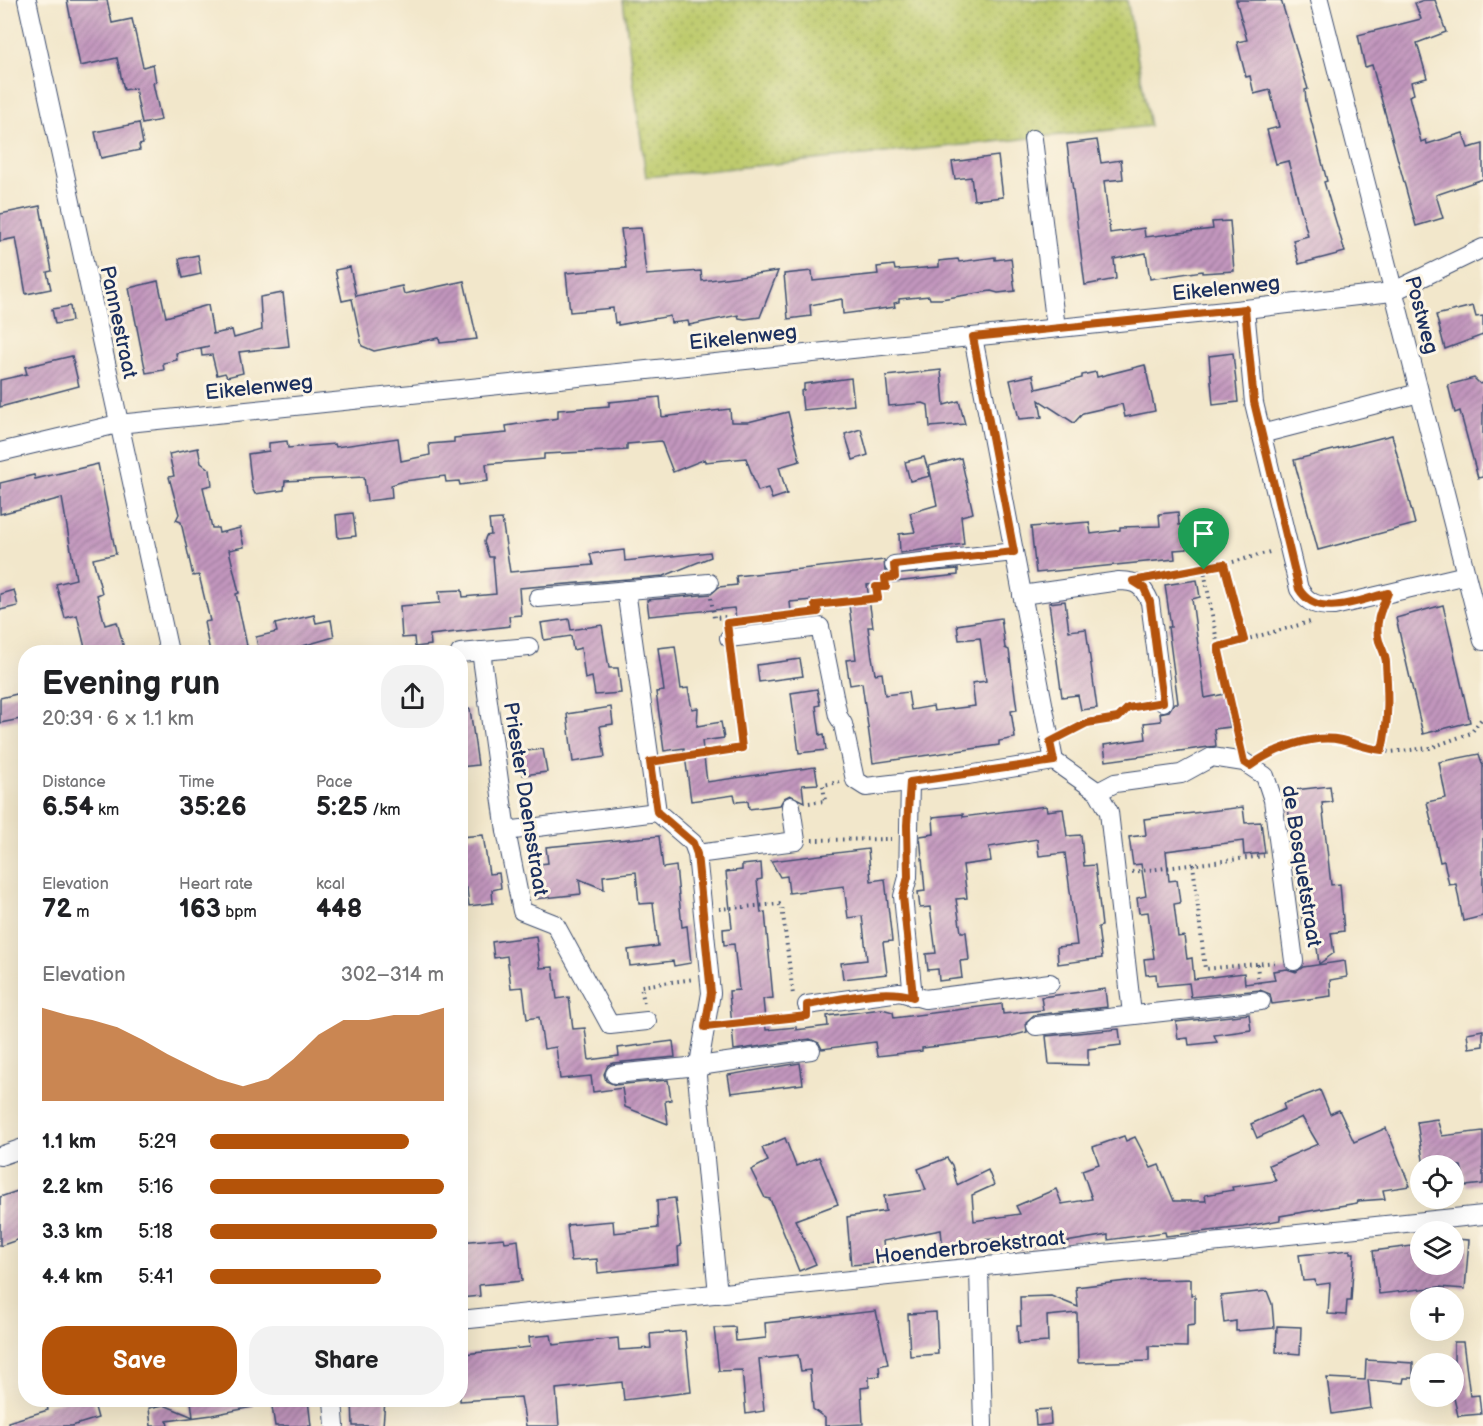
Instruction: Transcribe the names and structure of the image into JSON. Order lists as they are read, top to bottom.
{
  "streets": {
    "street": [
      "Eikelenweg",
      "Postweg",
      "Pannestraat",
      "Priester Daensstraat",
      "de Bosquetstraat",
      "Hoenderbroekstraat"
    ]
  },
  "crossings": [
    ["Eikelenweg", "Postweg"],
    ["Eikelenweg", "Pannestraat"]
  ],
  "page": {
    "heading": ["Evening run", "20:39 · 6 × 1.1 km"],
    "stats": [
      ["Distance", "6.54 km"],
      ["Time", "35:26"],
      ["Pace", "5:25 /km"],
      ["Elevation", "72 m"],
      ["Heart rate", "163 bpm"],
      ["kcal", "448"]
    ],
    "chart": ["Elevation", "302–314 m"],
    "list": [
      {
        "name": "1.1 km",
        "note": "5:29"
      },
      {
        "name": "2.2 km",
        "note": "5:16"
      },
      {
        "name": "3.3 km",
        "note": "5:18"
      },
      {
        "name": "4.4 km",
        "note": "5:41"
      }
    ],
    "map_buttons": ["+", "−"],
    "buttons": ["Save", "Share"]
  }
}
